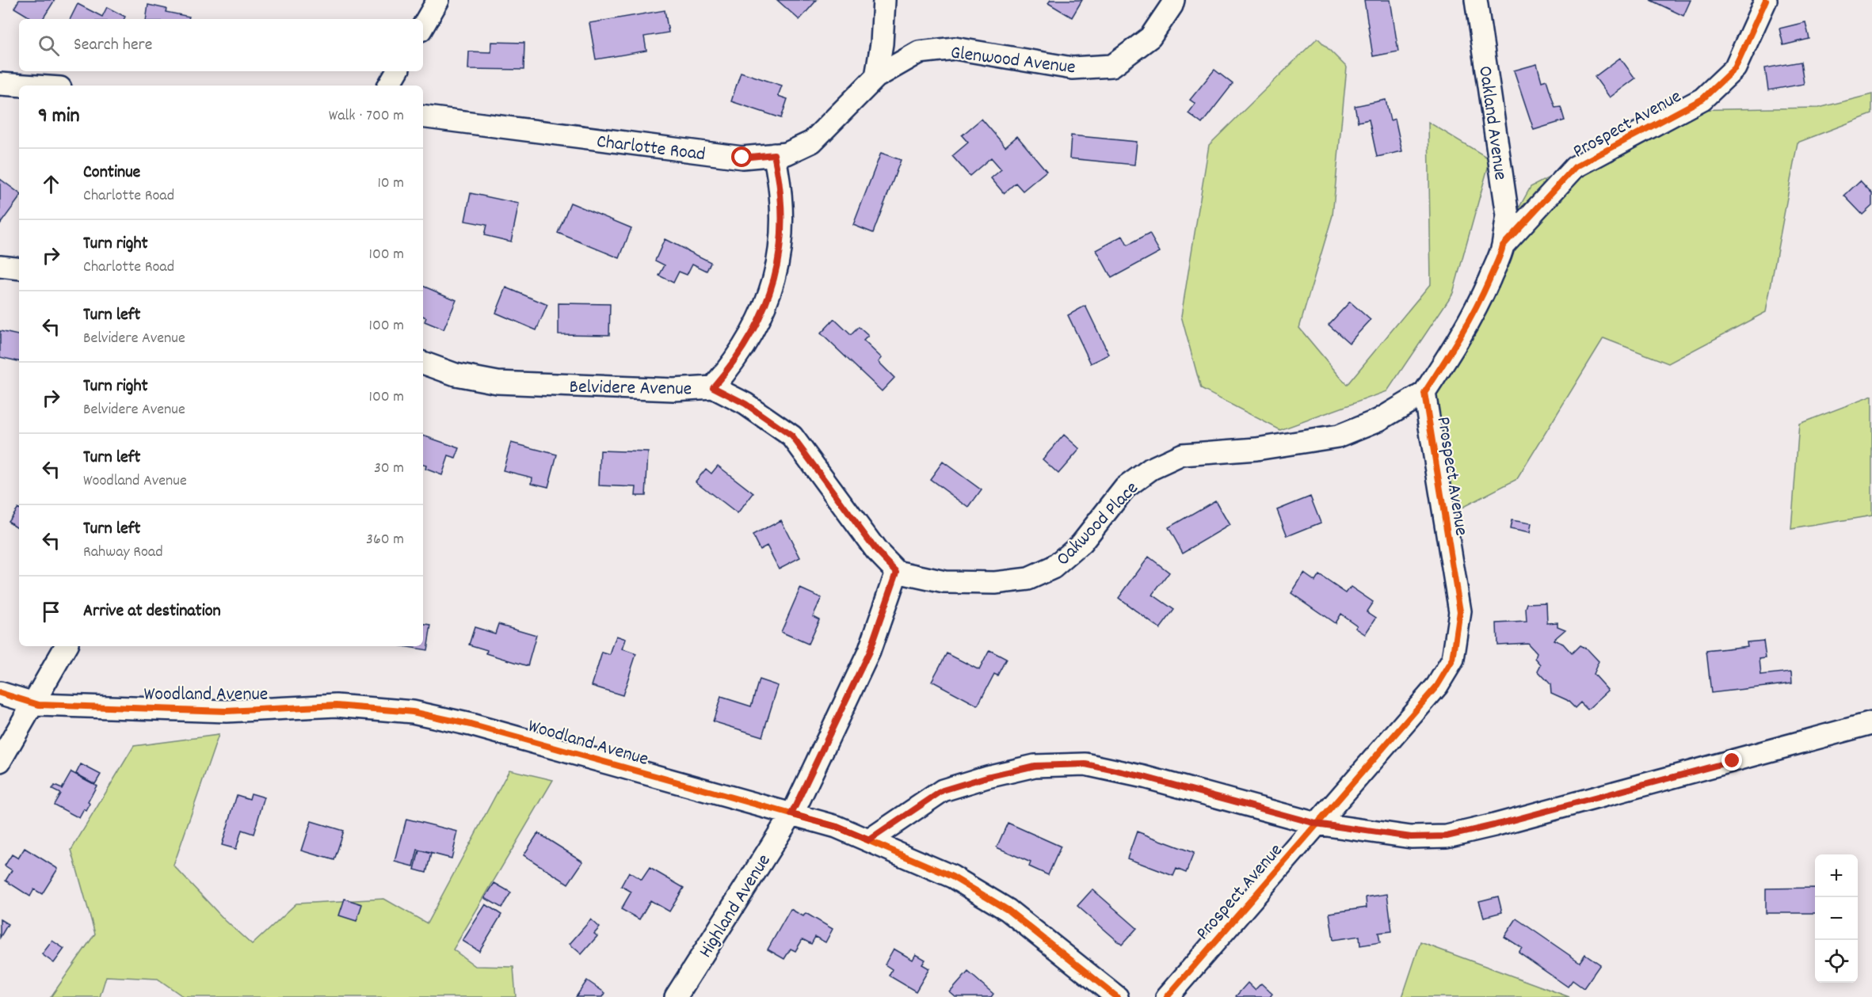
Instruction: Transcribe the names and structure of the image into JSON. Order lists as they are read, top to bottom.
{
  "streets": {
    "street": [
      "Glenwood Avenue",
      "Oakland Avenue",
      "Prospect Avenue",
      "Charlotte Road",
      "Belvidere Avenue",
      "Oakwood Place",
      "Woodland Avenue",
      "Highland Avenue"
    ]
  },
  "crossings": [
    ["Glenwood Avenue", "Charlotte Road"],
    ["Oakland Avenue", "Prospect Avenue"],
    ["Prospect Avenue", "Oakwood Place"],
    ["Belvidere Avenue", "Oakwood Place"],
    ["Woodland Avenue", "Highland Avenue"]
  ],
  "page": {
    "search": "Search here",
    "heading": ["9 min", "Walk · 700 m"],
    "list": [
      ["Continue", "Charlotte Road", "10 m"],
      ["Turn right", "Charlotte Road", "100 m"],
      ["Turn left", "Belvidere Avenue", "100 m"],
      ["Turn right", "Belvidere Avenue", "100 m"],
      ["Turn left", "Woodland Avenue", "30 m"],
      ["Turn left", "Rahway Road", "360 m"],
      "Arrive at destination"
    ],
    "map_buttons": ["+", "−"]
  }
}
